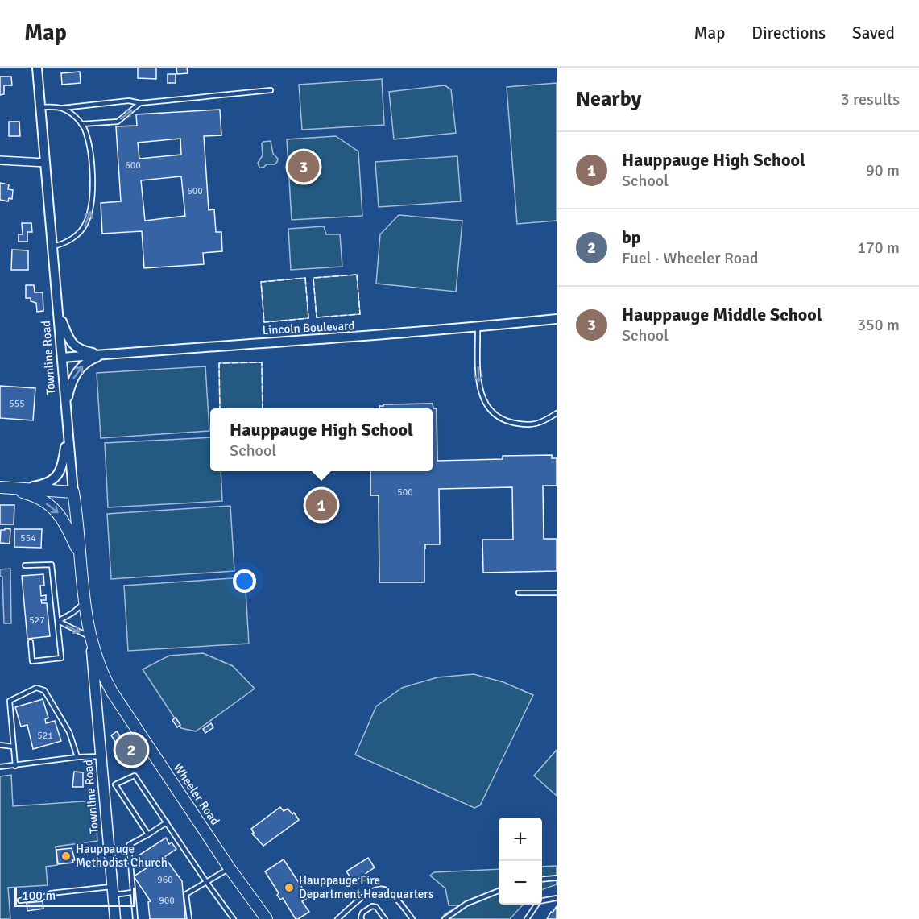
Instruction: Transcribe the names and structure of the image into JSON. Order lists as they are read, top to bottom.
{
  "streets": {
    "main road": ["Townline Road", "Wheeler Road"],
    "street": ["Lincoln Boulevard"]
  },
  "crossings": [
    ["Lincoln Boulevard", "Townline Road"],
    ["Townline Road", "Wheeler Road"]
  ],
  "places": ["Hauppauge Methodist Church", "Hauppauge Fire Department Headquarters"],
  "house_numbers": [
    "600",
    "600",
    "555",
    "500",
    "554",
    "527",
    "521",
    "960",
    "900"
  ],
  "scale_bar": "100 m",
  "page": {
    "header": "Map",
    "nav": ["Map", "Directions", "Saved"],
    "heading": ["Nearby", "3 results"],
    "list": [
      {
        "mark": "1",
        "name": "Hauppauge High School",
        "note": "School",
        "value": "90 m"
      },
      {
        "mark": "2",
        "name": "bp",
        "note": "Fuel · Wheeler Road",
        "value": "170 m"
      },
      {
        "mark": "3",
        "name": "Hauppauge Middle School",
        "note": "School",
        "value": "350 m"
      }
    ],
    "pins": ["3", "1", "2"],
    "popup": ["Hauppauge High School", "School"],
    "map_buttons": ["+", "−"],
    "scale": "100 m"
  }
}
